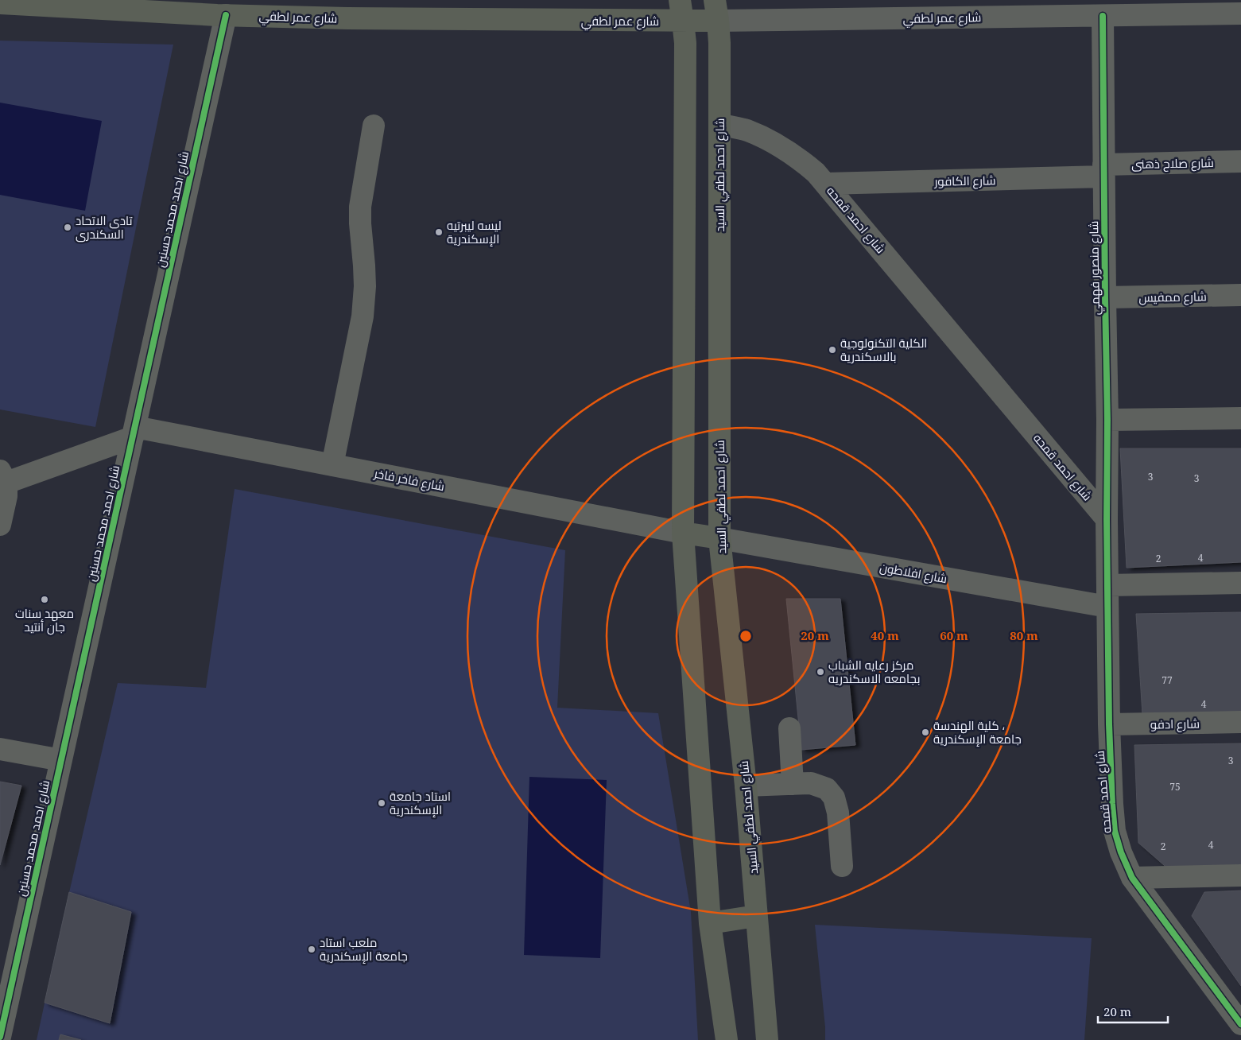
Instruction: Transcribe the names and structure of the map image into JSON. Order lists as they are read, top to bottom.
{
  "streets": {
    "main road": ["شارع عمر لطفي", "شارع احمد لطفي السيد"],
    "street": [
      "شارع صلاح ذهنى",
      "شارع الكافور",
      "شارع احمد محمد حسنين",
      "شارع احمد قمحه",
      "شارع منصور فهمي",
      "شارع ممفيس",
      "شارع فاخر فاخر",
      "شارع افلاطون",
      "شارع ادفو"
    ]
  },
  "crossings": [
    ["شارع عمر لطفي", "شارع احمد لطفي السيد"],
    ["شارع عمر لطفي", "شارع احمد محمد حسنين"],
    ["شارع عمر لطفي", "شارع منصور فهمي"],
    ["شارع صلاح ذهنى", "شارع الكافور"],
    ["شارع صلاح ذهنى", "شارع منصور فهمي"],
    ["شارع احمد لطفي السيد", "شارع احمد قمحه"],
    ["شارع احمد لطفي السيد", "شارع افلاطون"],
    ["شارع الكافور", "شارع احمد قمحه"],
    ["شارع الكافور", "شارع منصور فهمي"],
    ["شارع احمد محمد حسنين", "شارع فاخر فاخر"],
    ["شارع احمد قمحه", "شارع منصور فهمي"],
    ["شارع احمد قمحه", "شارع افلاطون"],
    ["شارع احمد قمحه", "شارع ادفو"],
    ["شارع منصور فهمي", "شارع ممفيس"]
  ],
  "places": [
    "تادى الاتحاد السكندرى",
    "ليسه ليبرتيه الإسكندرية",
    "الكلية التكنولوجية بالاسكندرية",
    "معهد سنات جان أنتيد",
    "مركز رعايه الشباب بجامعه الاسكندريه",
    "كلية الهندسة ، جامعة الإسكندرية",
    "استاد جامعة الإسكندرية",
    "ملعب استاد جامعة الإسكندرية"
  ],
  "house_numbers": [
    "3",
    "3",
    "4",
    "2",
    "77",
    "4",
    "3",
    "75",
    "4",
    "2"
  ],
  "scale_bar": "20 m",
  "rings": [
    "20 m",
    "40 m",
    "60 m",
    "80 m"
  ]
}
